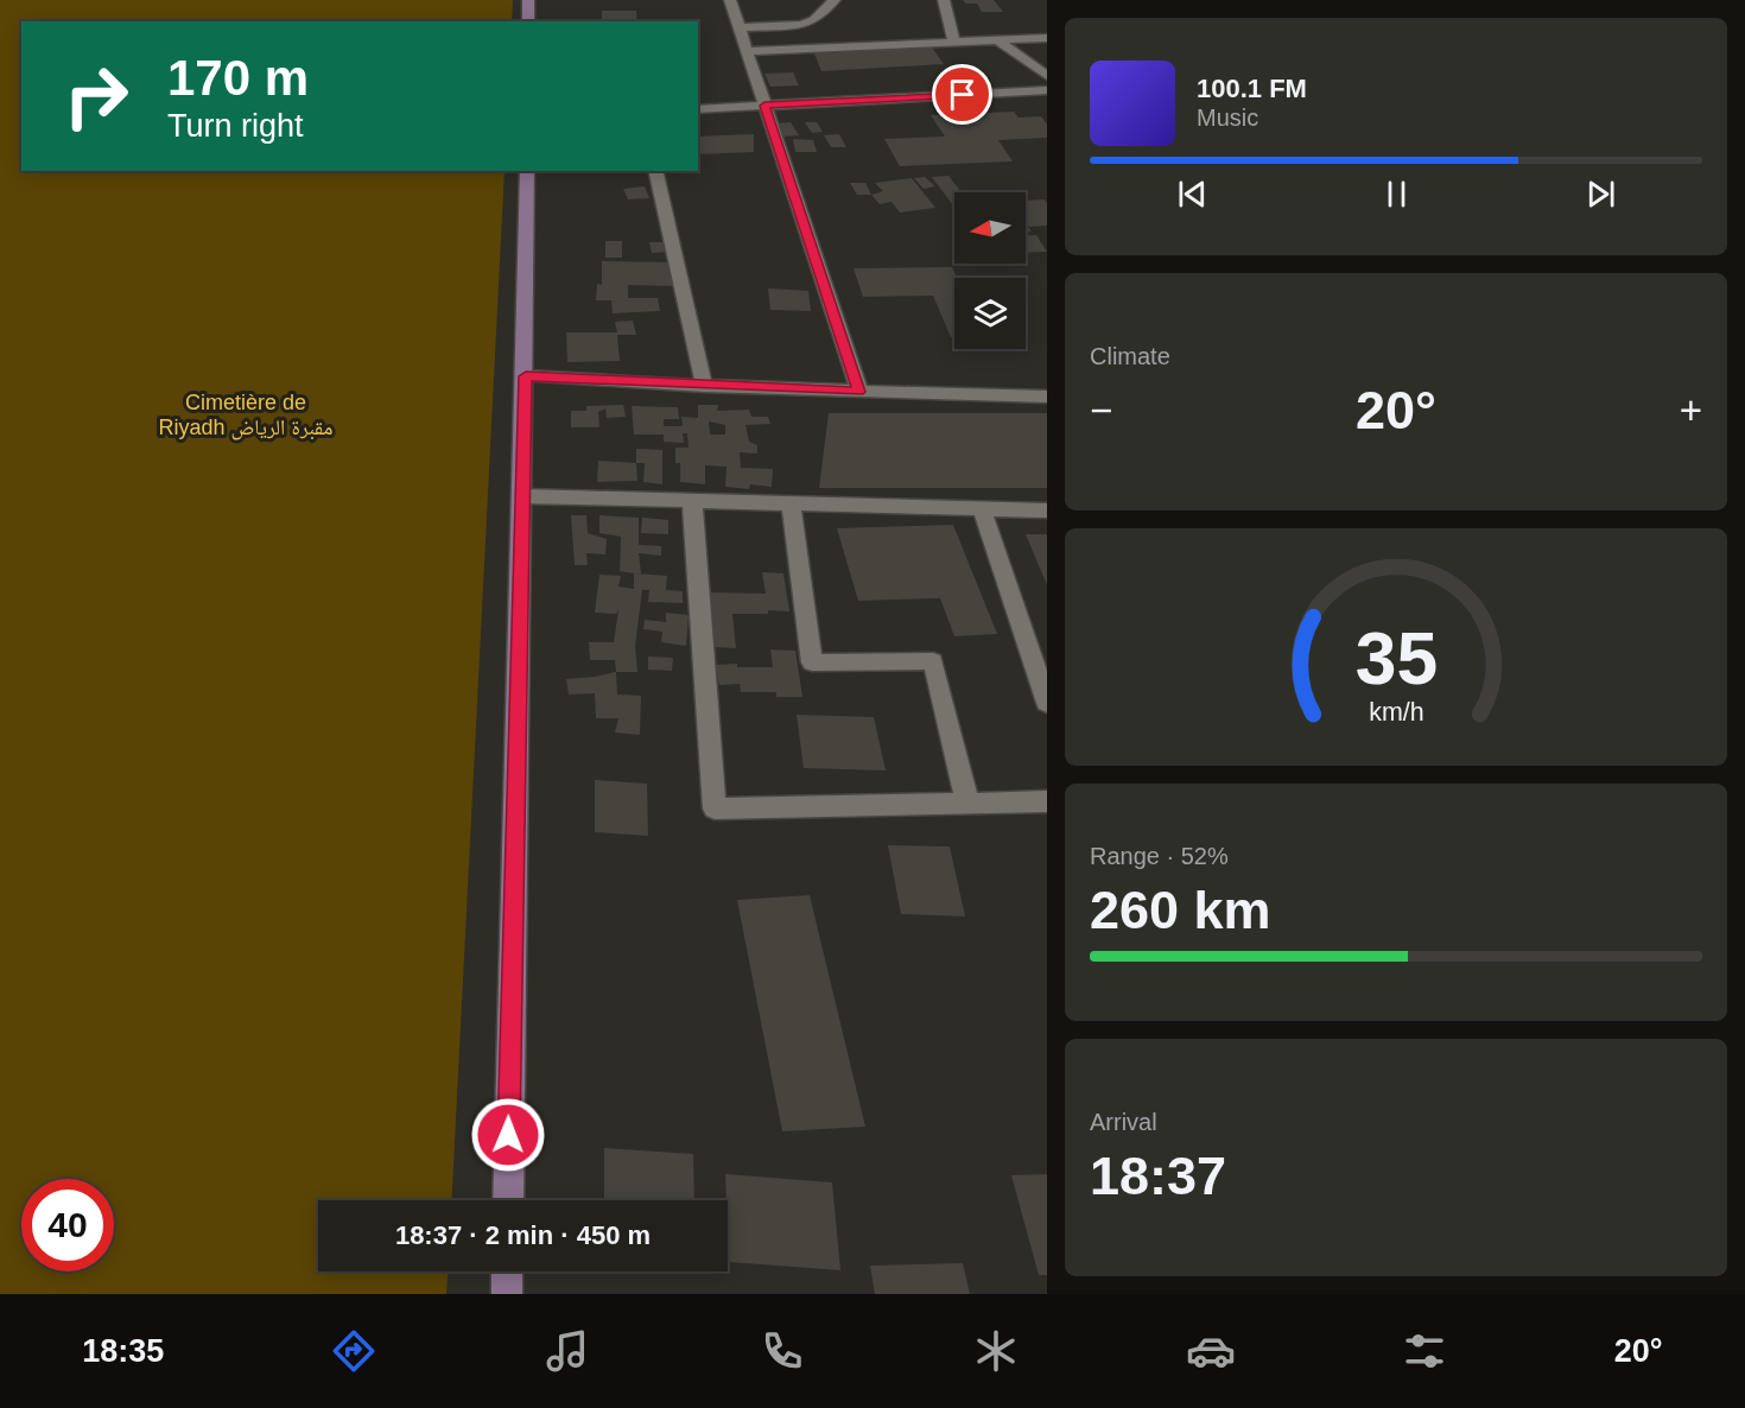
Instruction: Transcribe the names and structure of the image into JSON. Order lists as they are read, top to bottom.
{
  "parks": ["Cimetière de Riyadh مقبرة الرياض"],
  "north": "left",
  "page": {
    "turn": ["170 m", "Turn right"],
    "song": ["100.1 FM", "Music"],
    "tile": [
      "Climate",
      ["Range · 52%", "260 km"],
      ["Arrival", "18:37"]
    ],
    "heat": ["−", "20°", "+"],
    "limit": "40",
    "trip": "18:37 · 2 min · 450 m",
    "tabs": ["18:35", "20°"],
    "gauge": ["35", "km/h"]
  }
}
